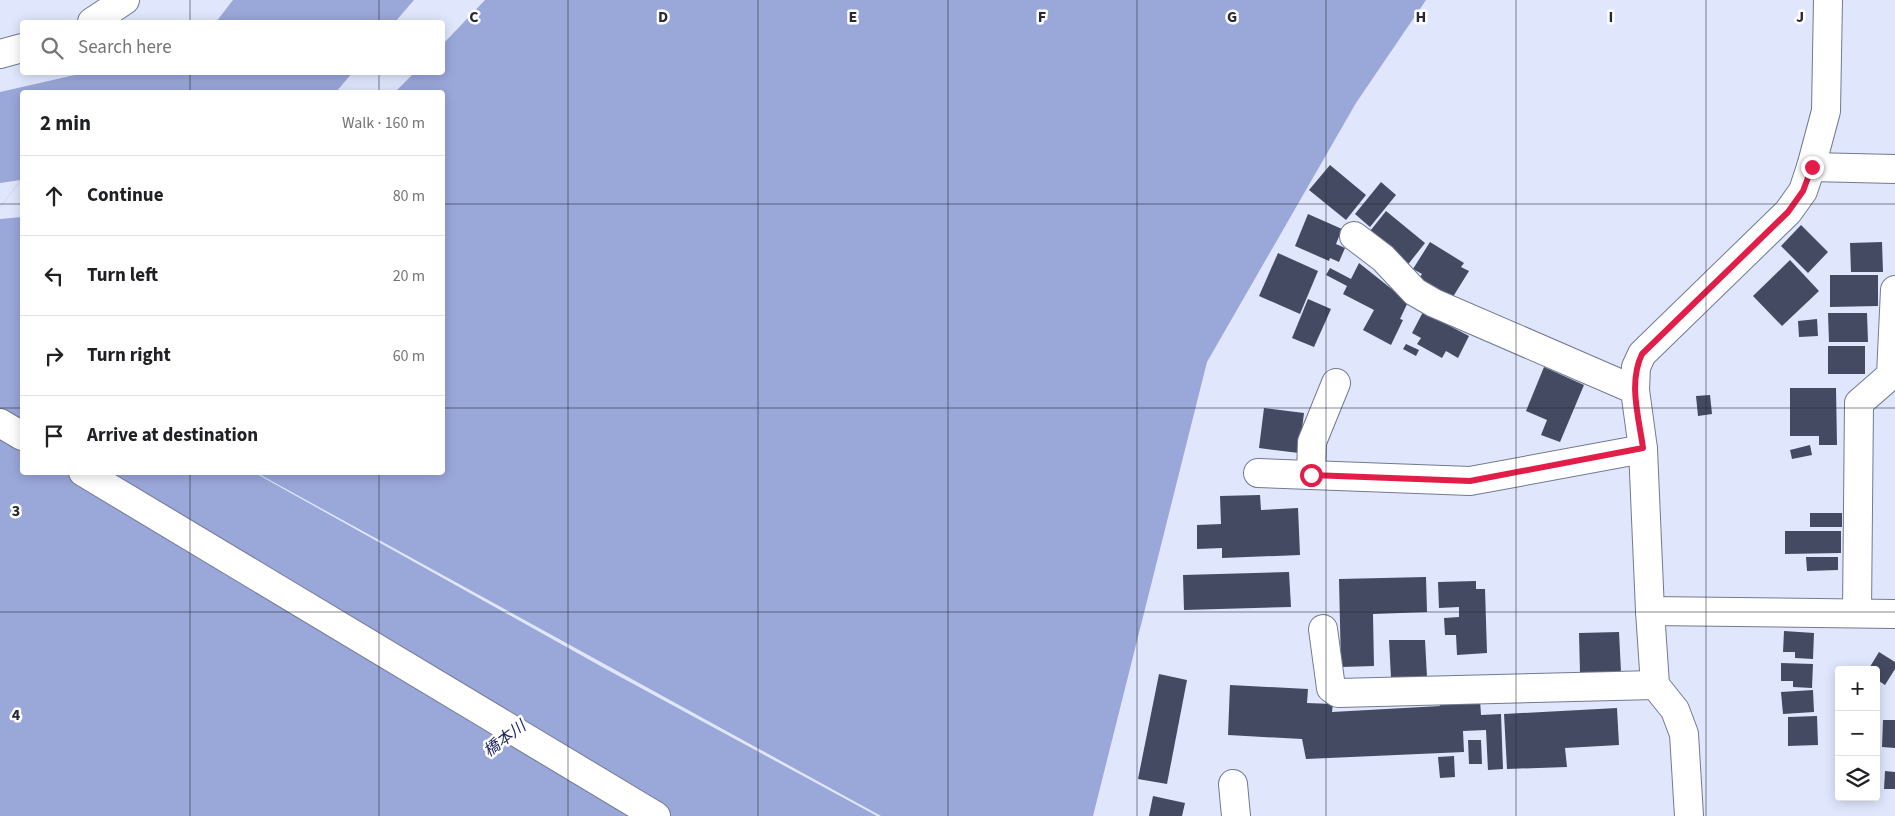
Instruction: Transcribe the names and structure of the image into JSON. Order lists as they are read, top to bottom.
{
  "water": ["橋本川"],
  "page": {
    "search": "Search here",
    "heading": ["2 min", "Walk · 160 m"],
    "list": [
      ["Continue", "80 m"],
      ["Turn left", "20 m"],
      ["Turn right", "60 m"],
      "Arrive at destination"
    ],
    "map_buttons": ["+", "−"]
  },
  "grid": {
    "columns": [
      "C",
      "D",
      "E",
      "F",
      "G",
      "H",
      "I",
      "J"
    ],
    "rows": ["3", "4"]
  }
}
